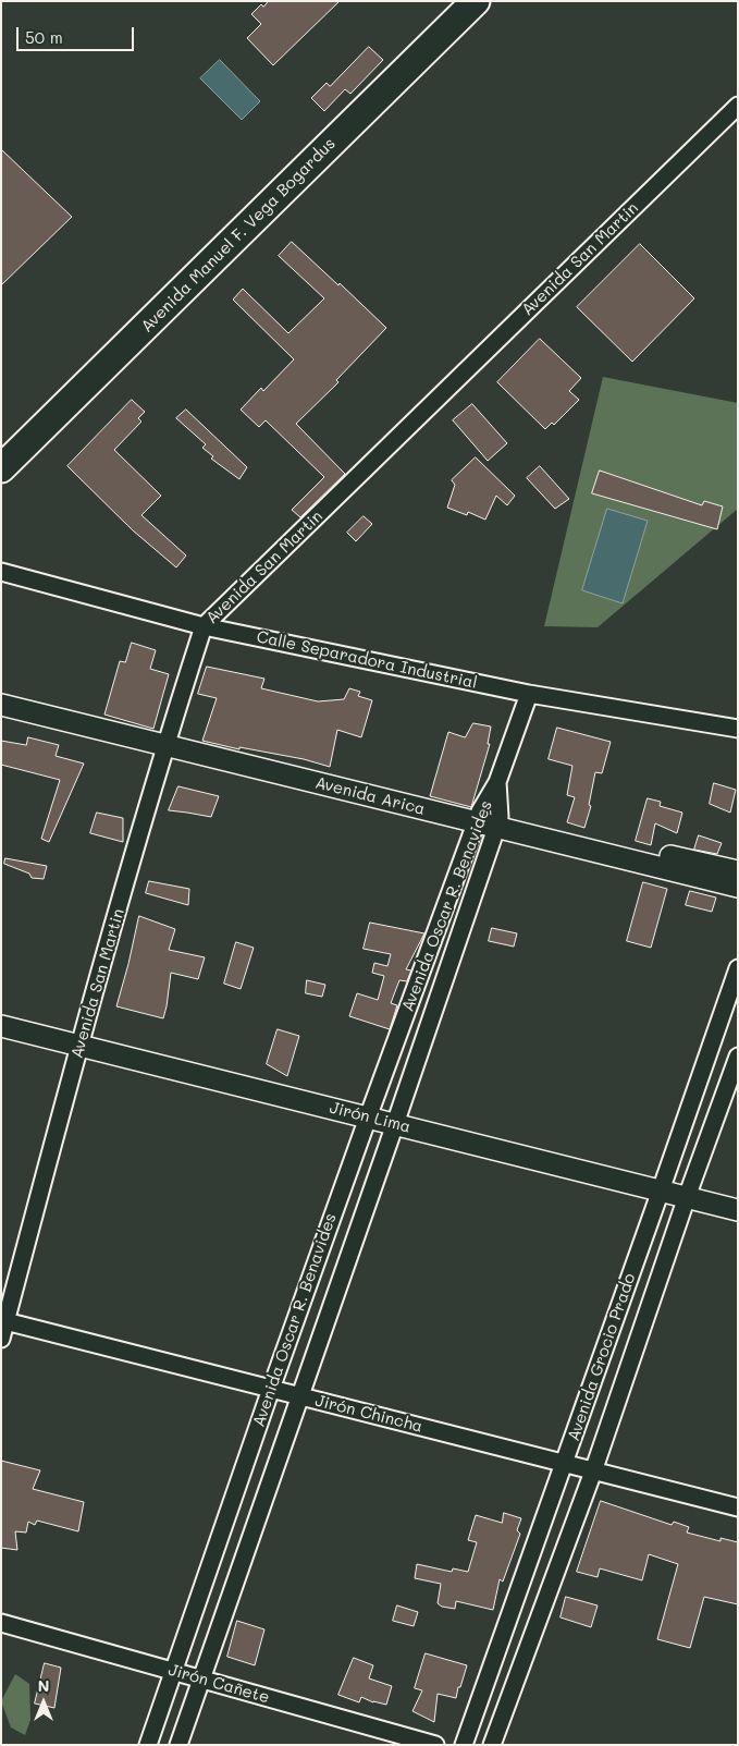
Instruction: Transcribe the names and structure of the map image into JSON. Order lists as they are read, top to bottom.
{
  "streets": {
    "main road": ["Avenida Manuel F. Vega Bogardus"],
    "street": [
      "Avenida San Martin",
      "Calle Separadora Industrial",
      "Avenida Arica",
      "Avenida Oscar R. Benavides",
      "Jirón Lima",
      "Avenida Grocio Prado",
      "Jirón Chincha",
      "Jirón Cañete"
    ]
  },
  "crossings": [
    ["Avenida San Martin", "Calle Separadora Industrial"],
    ["Avenida San Martin", "Avenida Arica"],
    ["Avenida San Martin", "Jirón Lima"],
    ["Avenida San Martin", "Jirón Chincha"],
    ["Calle Separadora Industrial", "Avenida Oscar R. Benavides"],
    ["Avenida Arica", "Avenida Oscar R. Benavides"],
    ["Avenida Oscar R. Benavides", "Jirón Lima"],
    ["Avenida Oscar R. Benavides", "Jirón Chincha"],
    ["Avenida Oscar R. Benavides", "Jirón Cañete"],
    ["Jirón Lima", "Avenida Grocio Prado"],
    ["Avenida Grocio Prado", "Jirón Chincha"]
  ],
  "scale_bar": "50 m",
  "north": "top"
}
